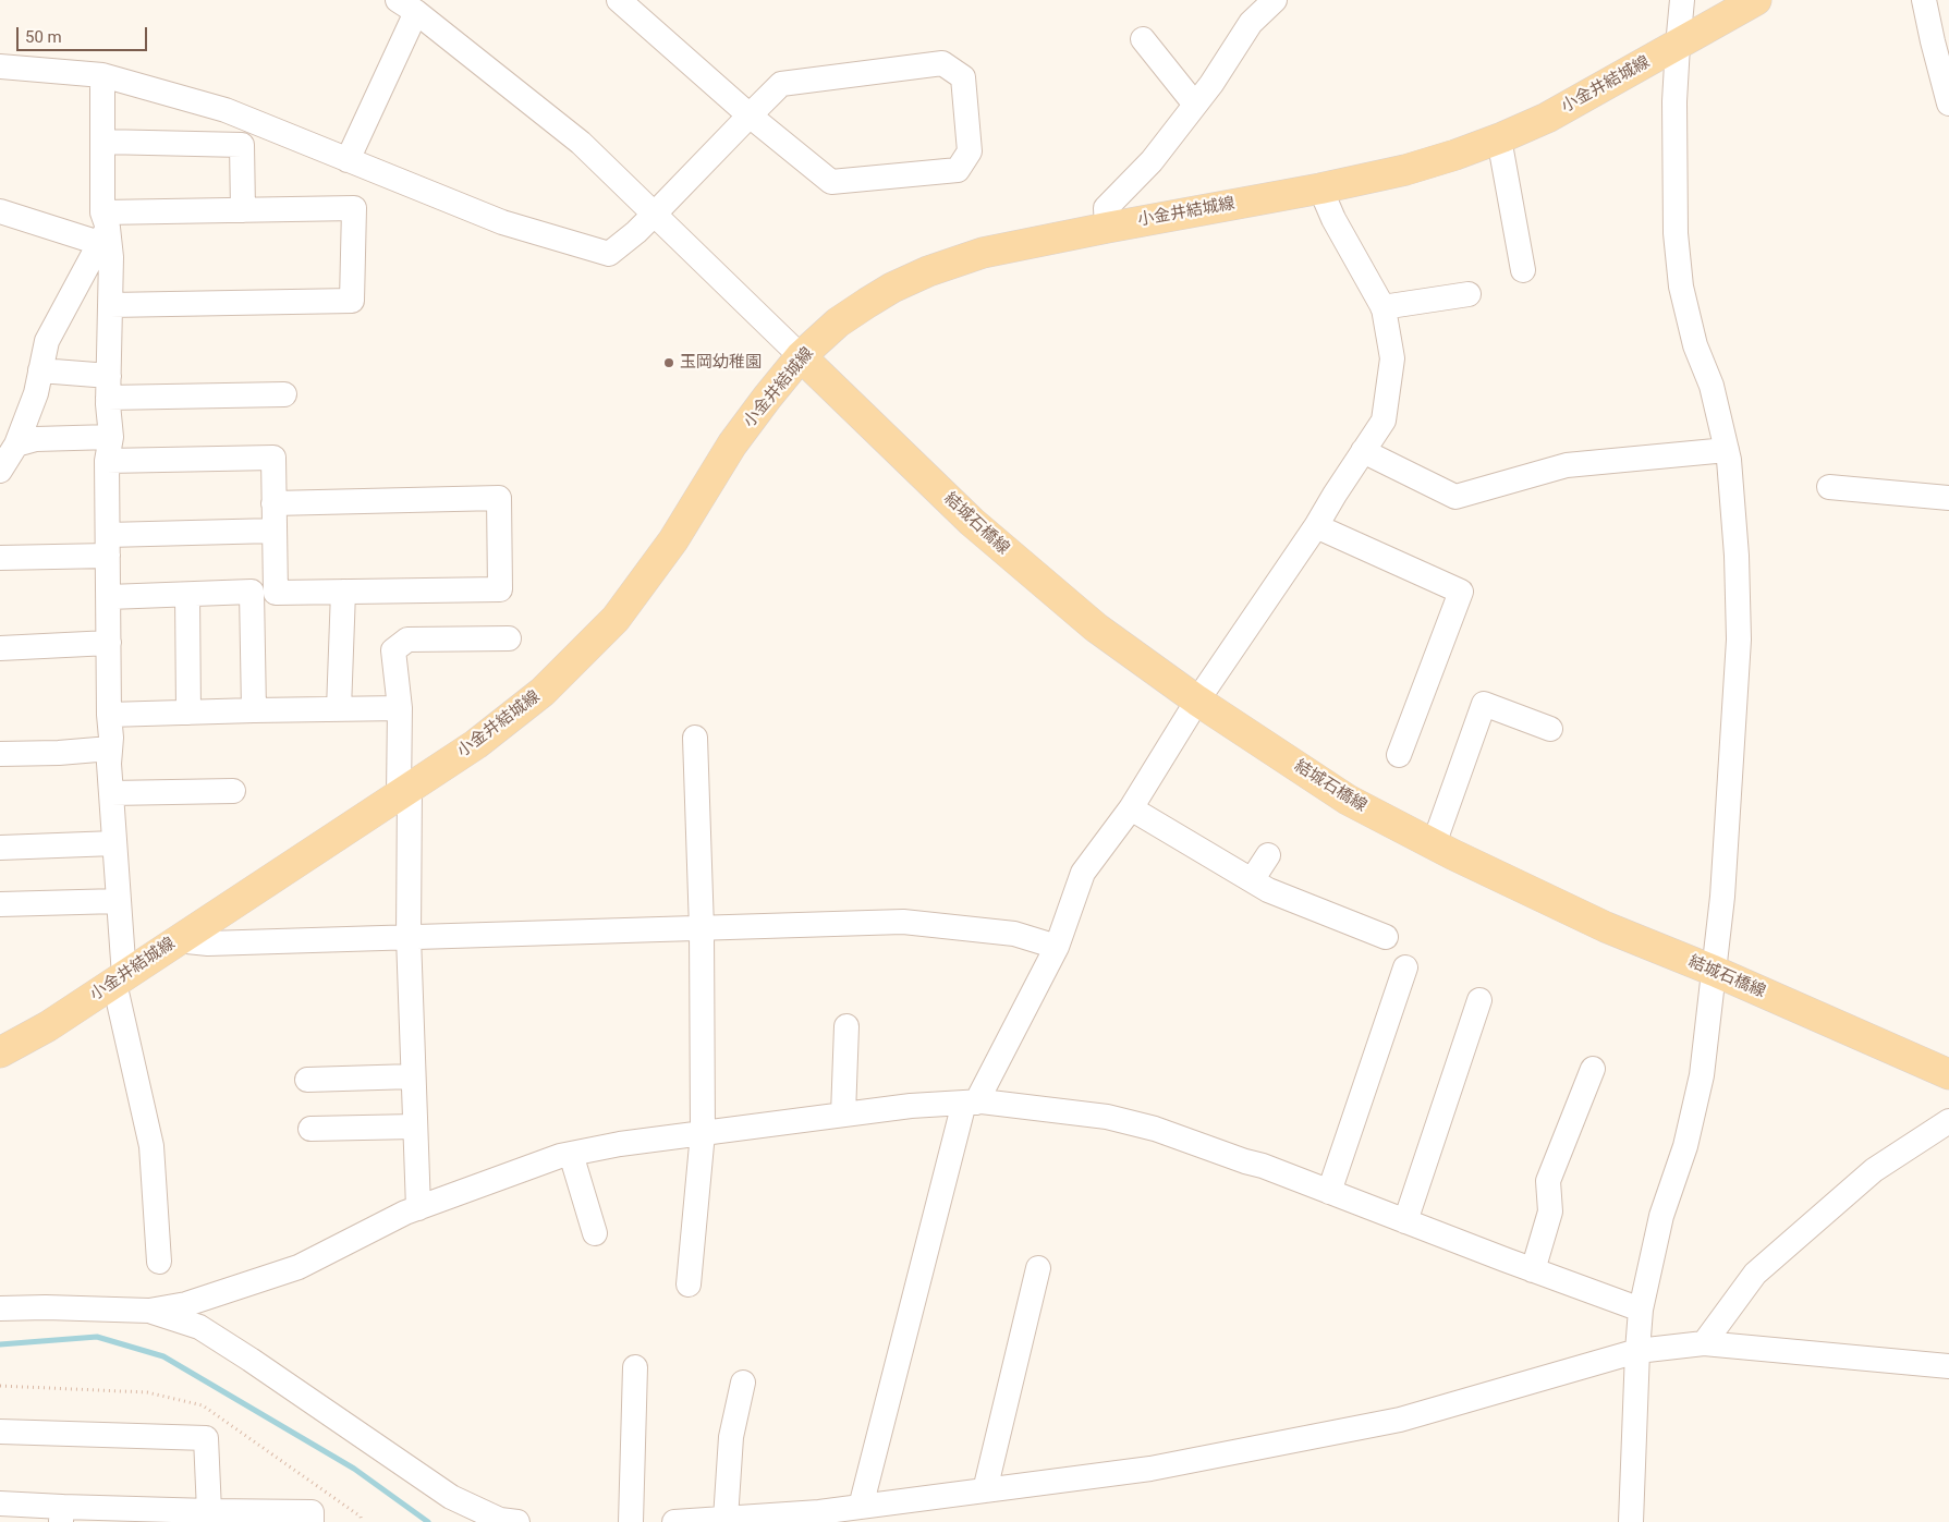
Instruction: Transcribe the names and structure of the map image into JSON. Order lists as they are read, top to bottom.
{
  "streets": {
    "main road": ["小金井結城線", "結城石橋線"]
  },
  "crossings": [
    ["小金井結城線", "結城石橋線"]
  ],
  "places": ["玉岡幼稚園"],
  "scale_bar": "50 m"
}
